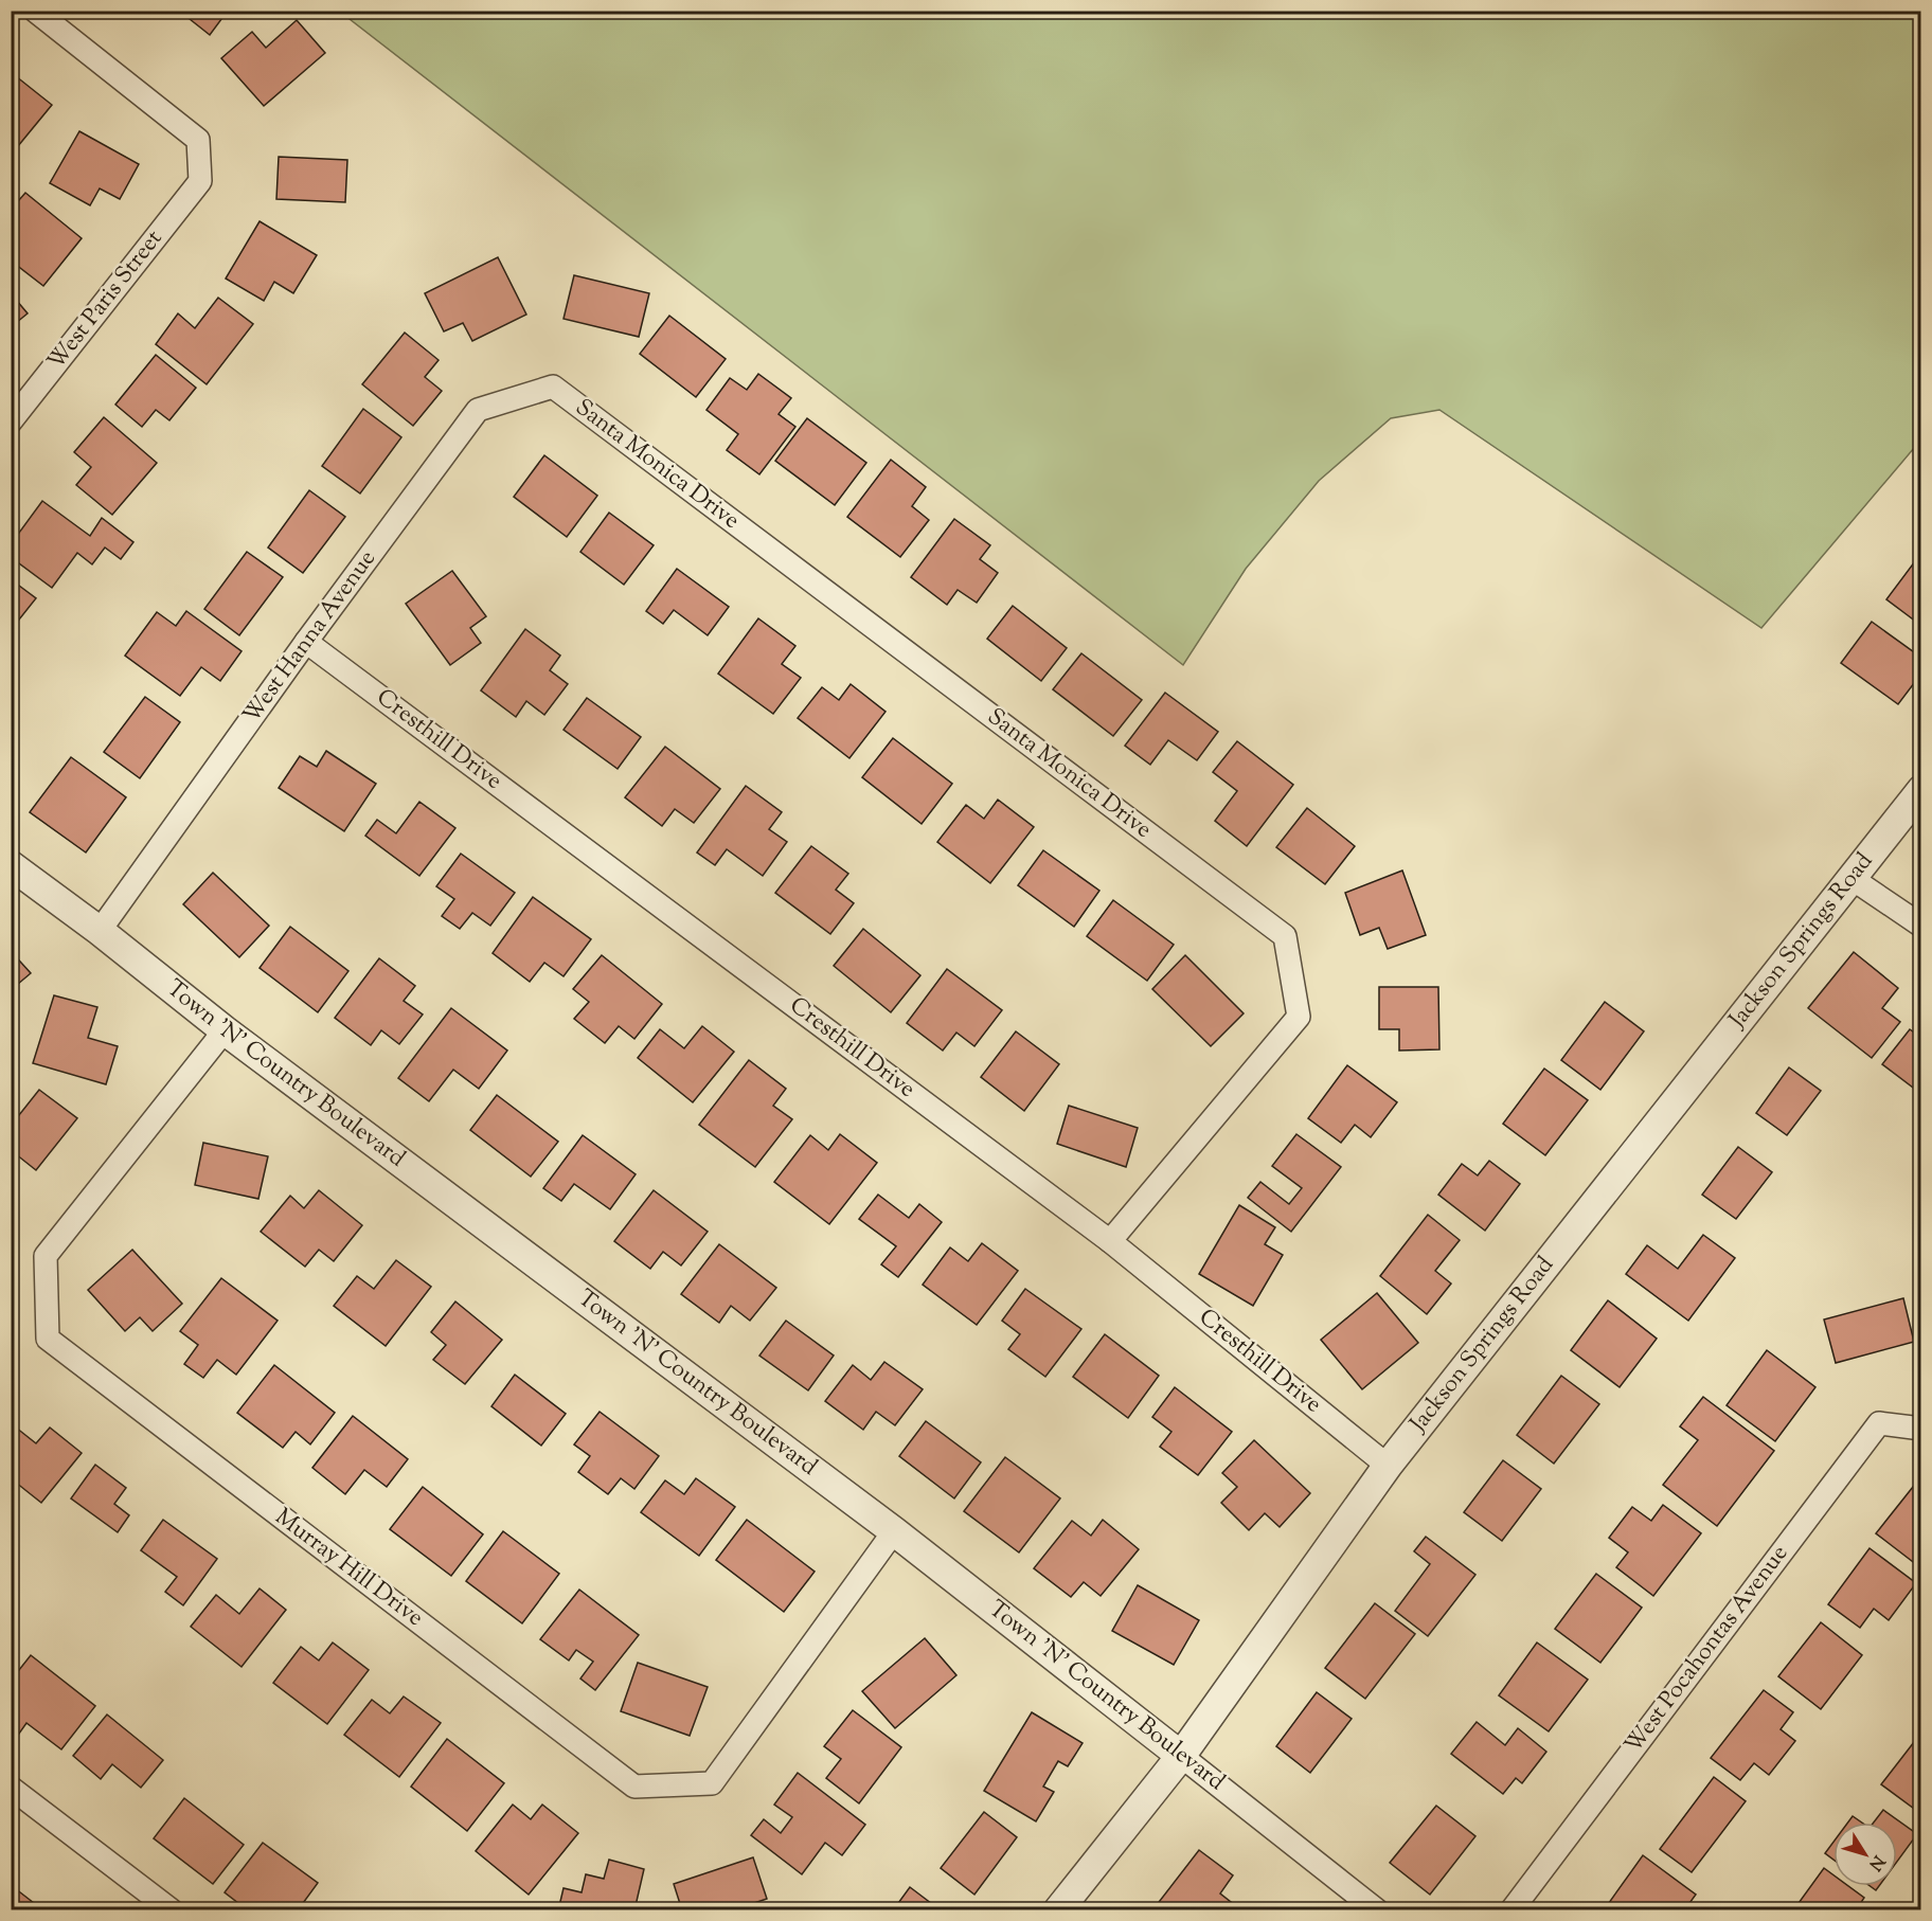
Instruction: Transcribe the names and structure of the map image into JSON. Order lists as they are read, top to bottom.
{
  "streets": {
    "street": [
      "West Paris Street",
      "Santa Monica Drive",
      "West Hanna Avenue",
      "Cresthill Drive",
      "Jackson Springs Road",
      "Town 'N' Country Boulevard",
      "Murray Hill Drive",
      "West Pocahontas Avenue"
    ]
  },
  "crossings": [
    ["Santa Monica Drive", "West Hanna Avenue"],
    ["Santa Monica Drive", "Cresthill Drive"],
    ["West Hanna Avenue", "Cresthill Drive"],
    ["West Hanna Avenue", "Town 'N' Country Boulevard"],
    ["Cresthill Drive", "Jackson Springs Road"],
    ["Jackson Springs Road", "Town 'N' Country Boulevard"],
    ["Town 'N' Country Boulevard", "Murray Hill Drive"]
  ],
  "north": "bottom right"
}
